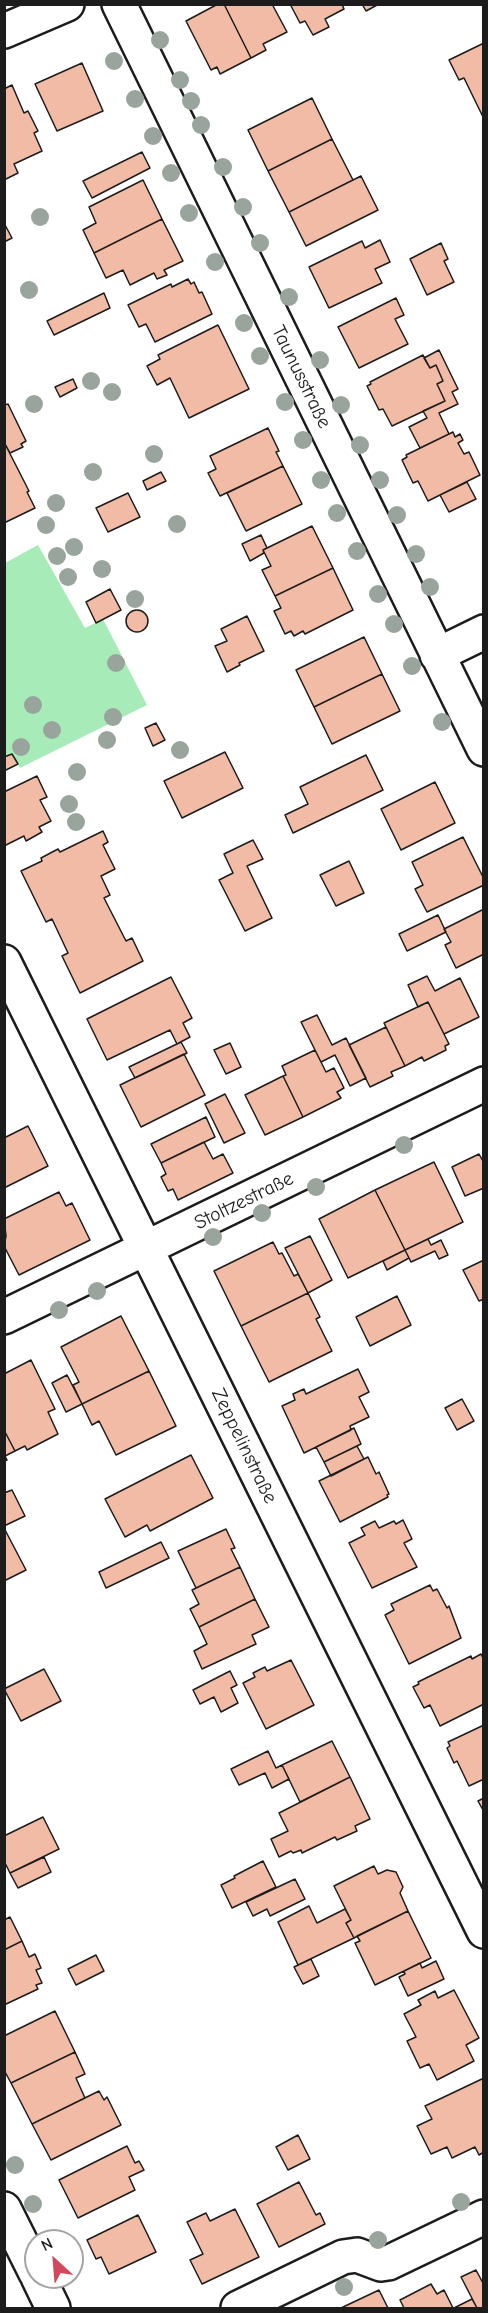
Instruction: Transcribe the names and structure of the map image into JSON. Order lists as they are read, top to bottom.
{
  "streets": {
    "street": ["Taunusstraße", "Stoltzestraße", "Zeppelinstraße"]
  },
  "crossings": [
    ["Stoltzestraße", "Zeppelinstraße"]
  ],
  "north": "top left"
}
